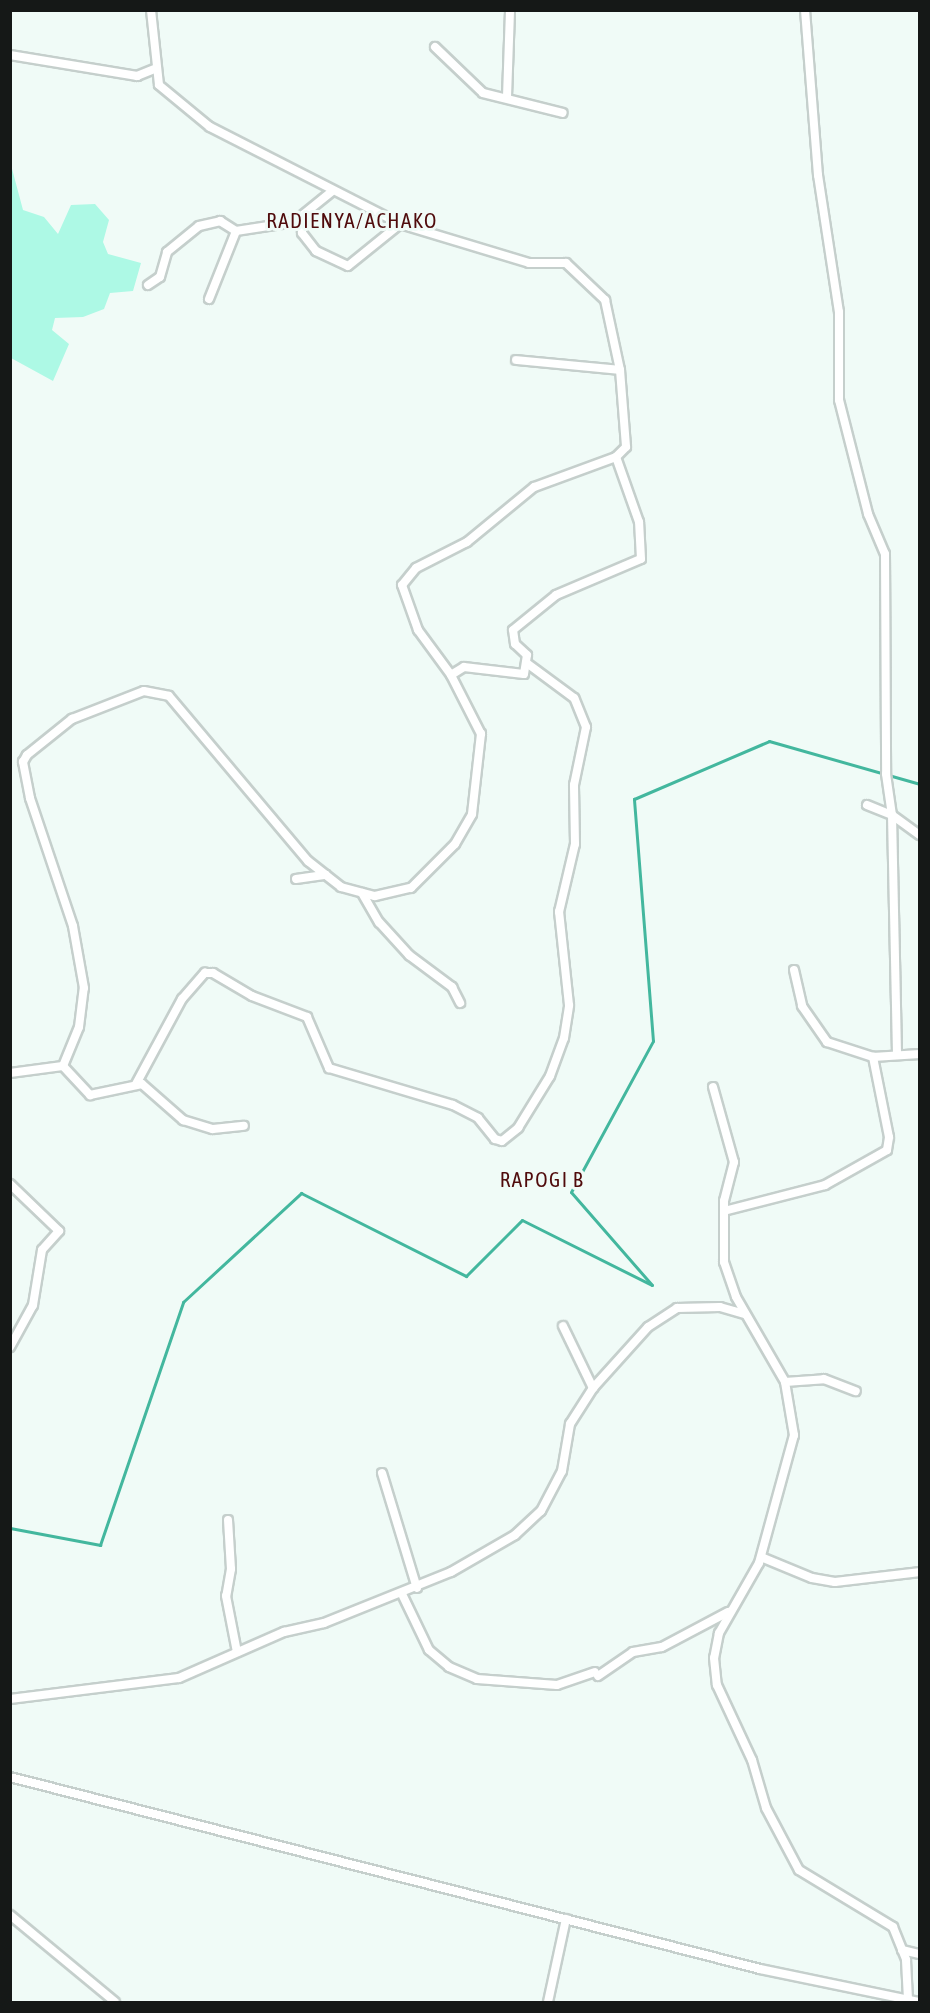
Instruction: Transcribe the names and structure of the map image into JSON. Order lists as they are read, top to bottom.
{
  "districts": ["RADIENYA/ACHAKO", "RAPOGI B"]
}
